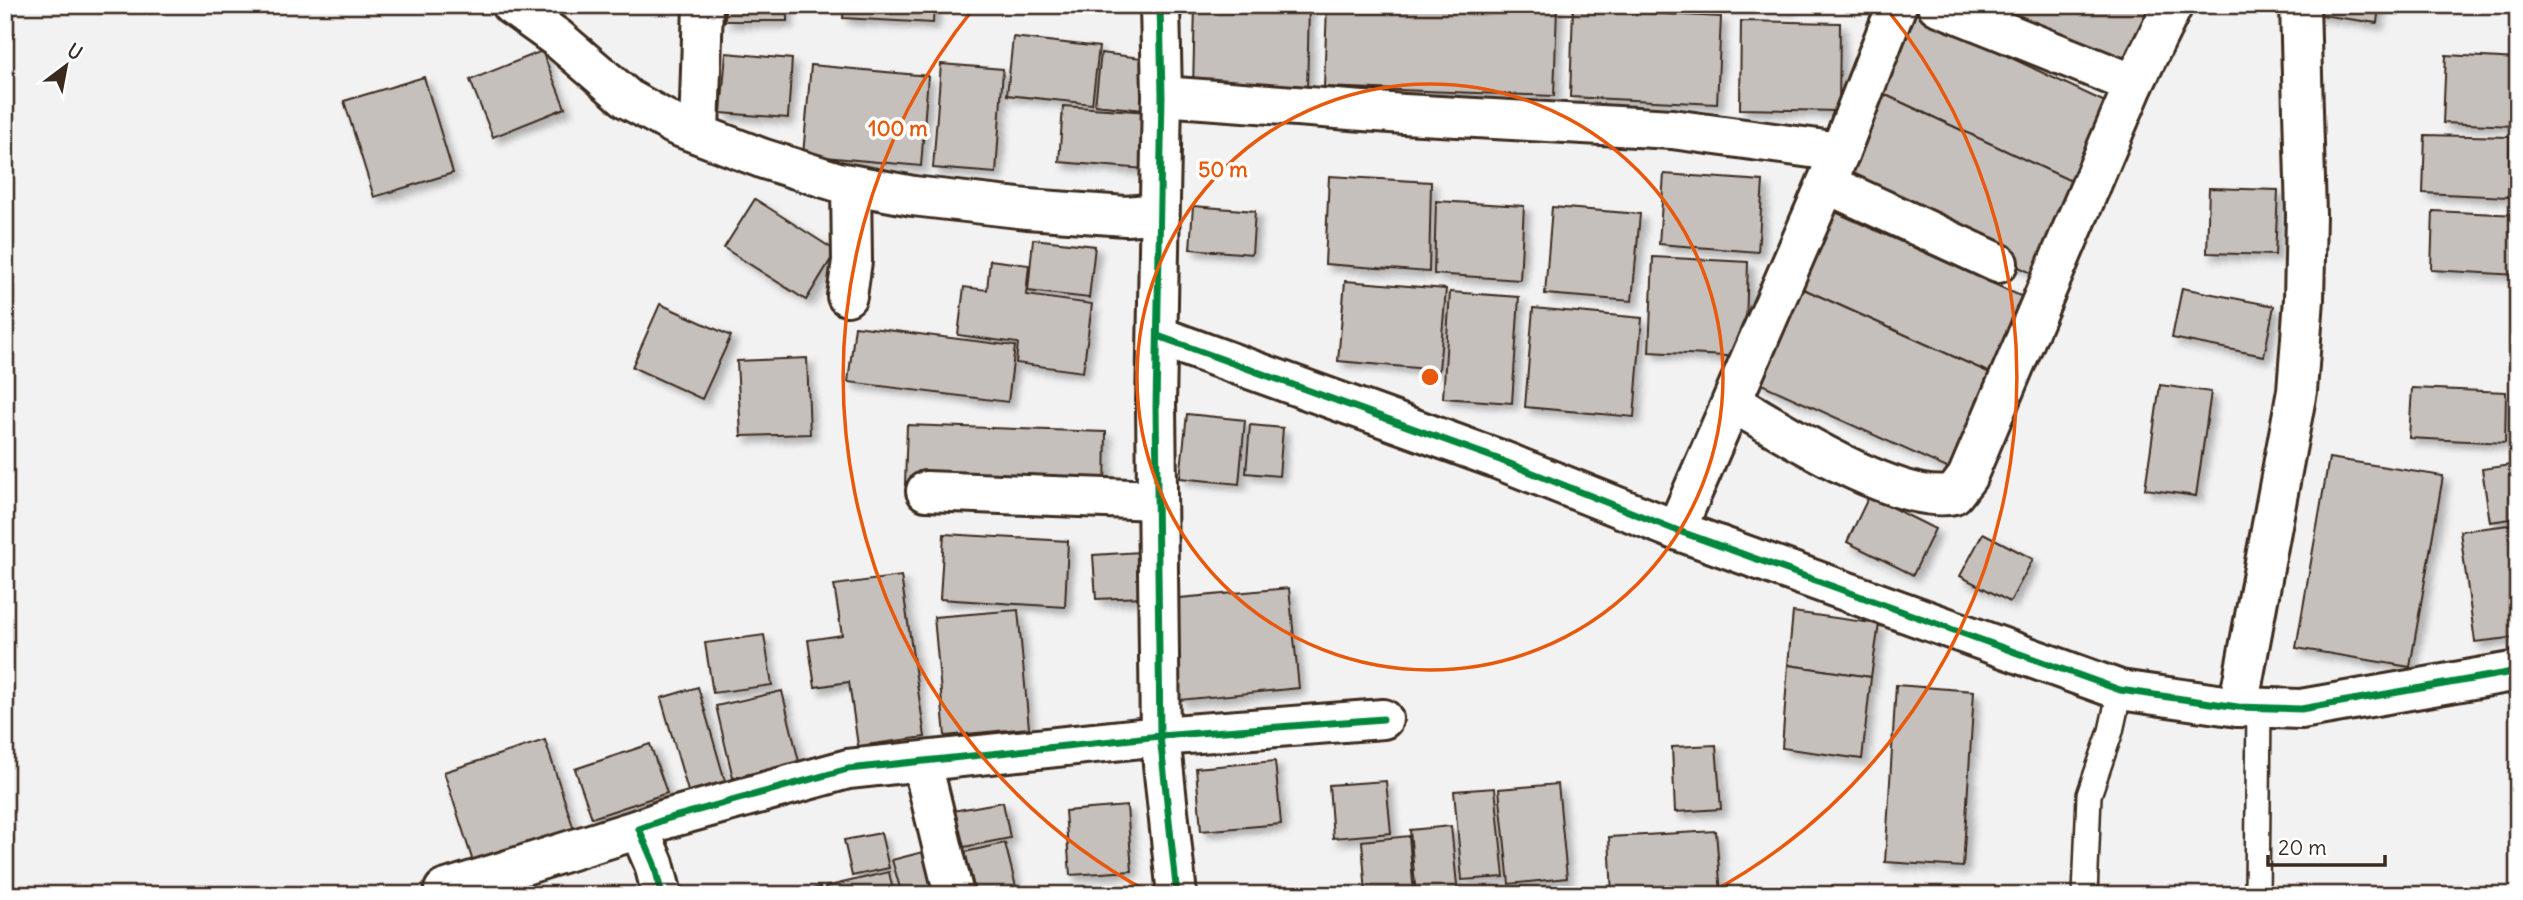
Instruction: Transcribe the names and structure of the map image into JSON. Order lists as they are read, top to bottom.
{
  "scale_bar": "20 m",
  "north": "top right",
  "rings": ["100 m", "50 m"]
}
